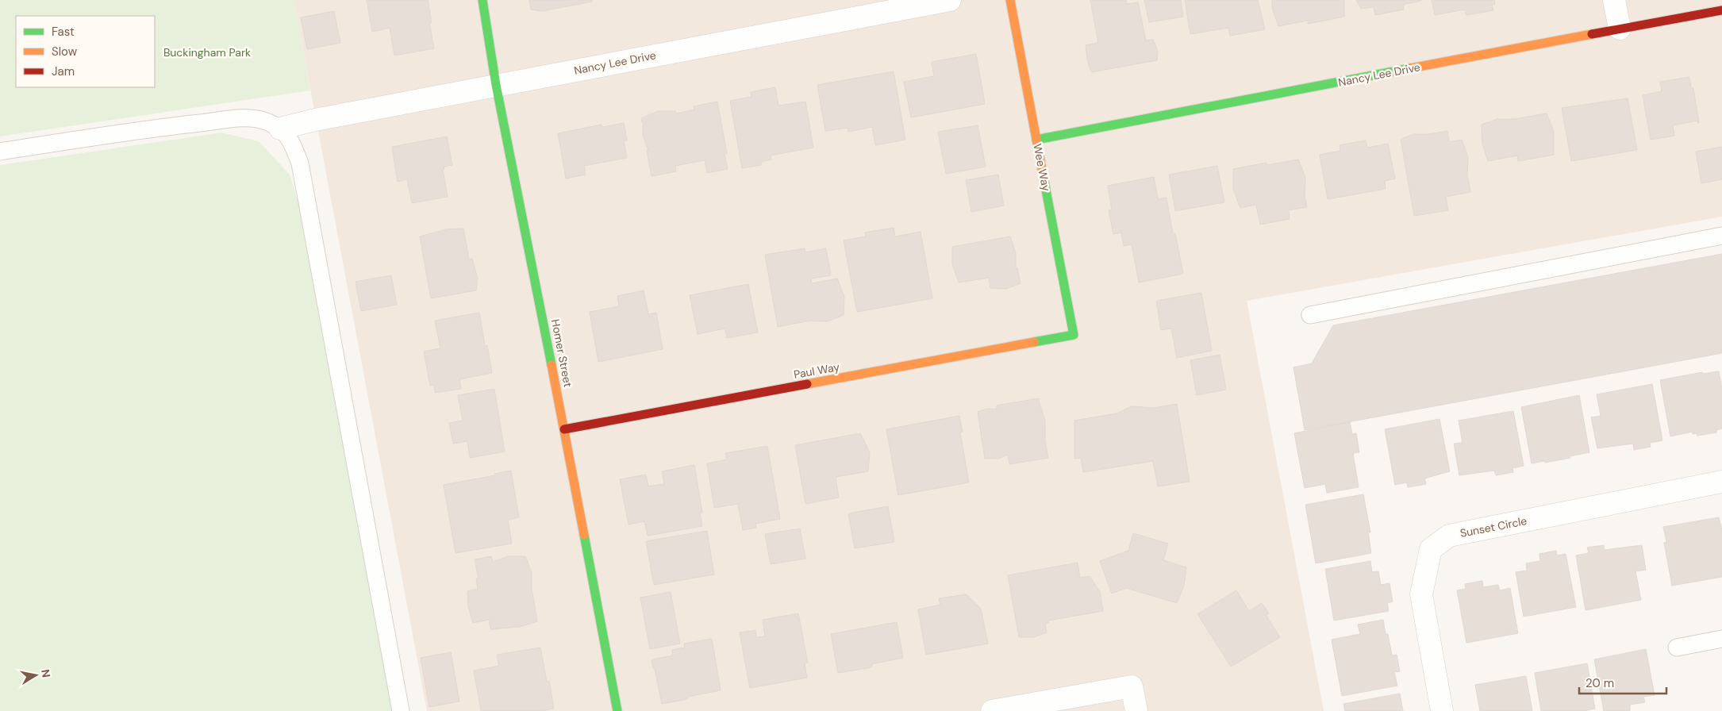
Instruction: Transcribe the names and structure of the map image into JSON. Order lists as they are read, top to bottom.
{
  "streets": {
    "street": [
      "Nancy Lee Drive",
      "Wee Way",
      "Homer Street",
      "Paul Way",
      "Sunset Circle"
    ]
  },
  "crossings": [
    ["Nancy Lee Drive", "Wee Way"],
    ["Nancy Lee Drive", "Homer Street"],
    ["Wee Way", "Paul Way"],
    ["Homer Street", "Paul Way"]
  ],
  "parks": ["Buckingham Park"],
  "legend": ["Fast", "Slow", "Jam"],
  "scale_bar": "20 m",
  "north": "right"
}
